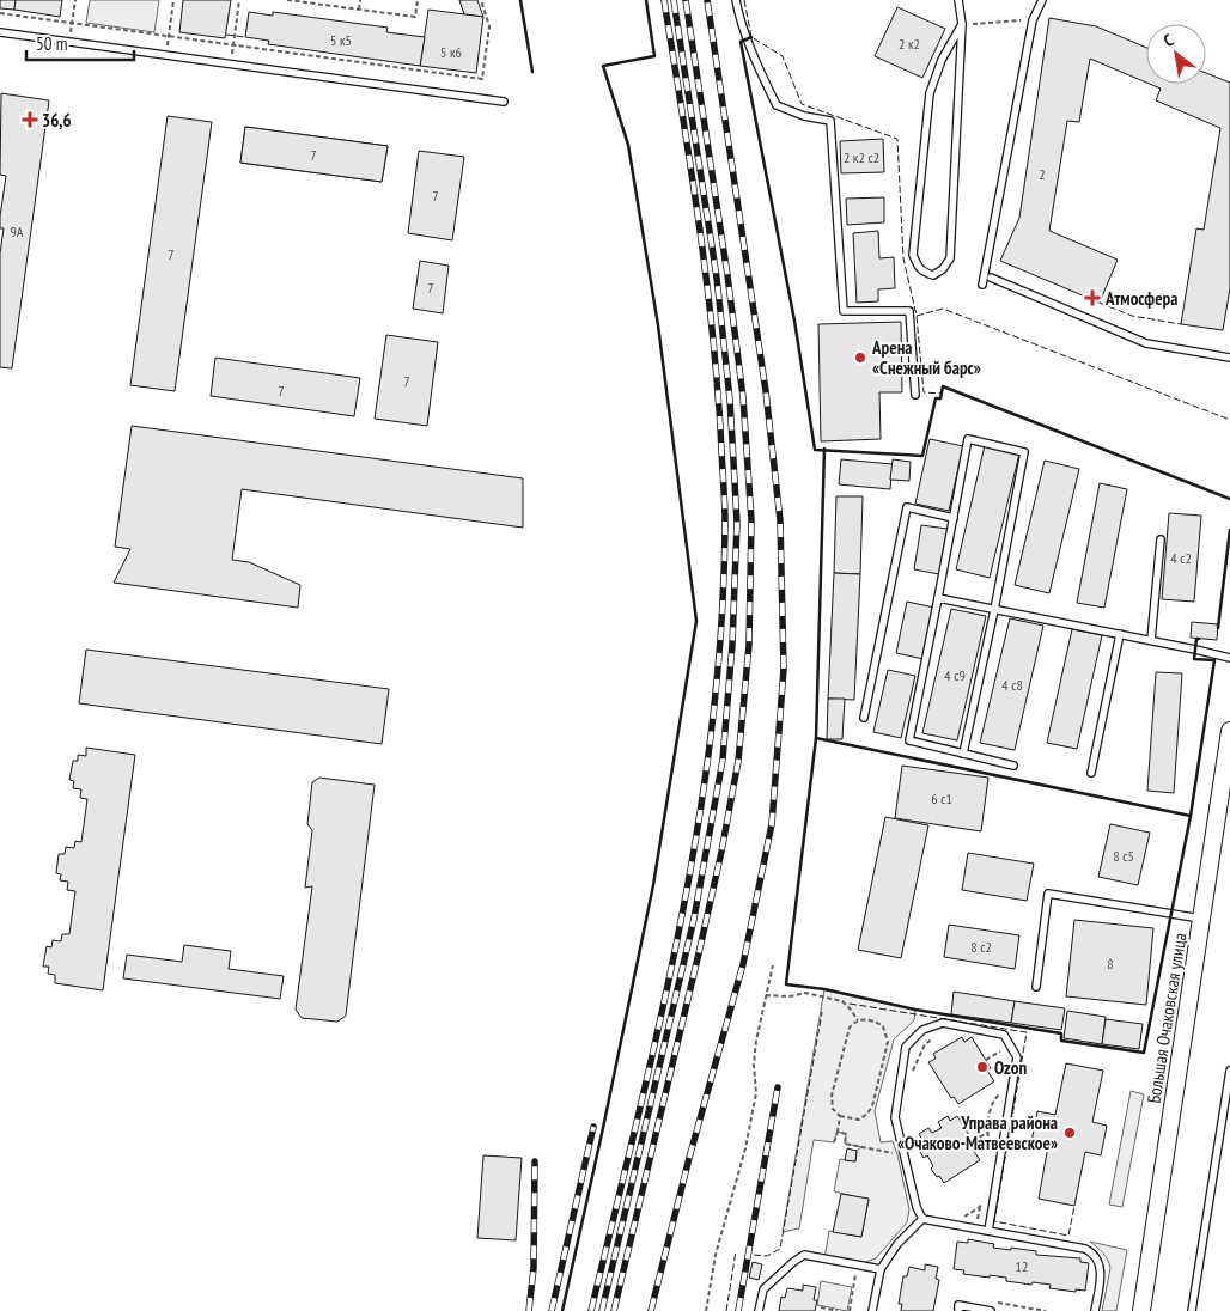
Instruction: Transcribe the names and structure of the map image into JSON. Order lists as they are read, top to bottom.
{
  "streets": {
    "street": ["Большая Очаковская улица"]
  },
  "places": {
    "health": ["36,6", "Атмосфера"],
    "other": ["Арена «Снежный барс»", "Ozon", "Управа района «Очаково-Матвеевское»"]
  },
  "house_numbers": [
    "5 к5",
    "2 к2",
    "5 к6",
    "7",
    "2 к2 с2",
    "2",
    "7",
    "9А",
    "7",
    "7",
    "7",
    "7",
    "4 с2",
    "4 с9",
    "4 с8",
    "6 с1",
    "8 с5",
    "8 с2",
    "8",
    "12"
  ],
  "scale_bar": "50 m",
  "north": "top left"
}
